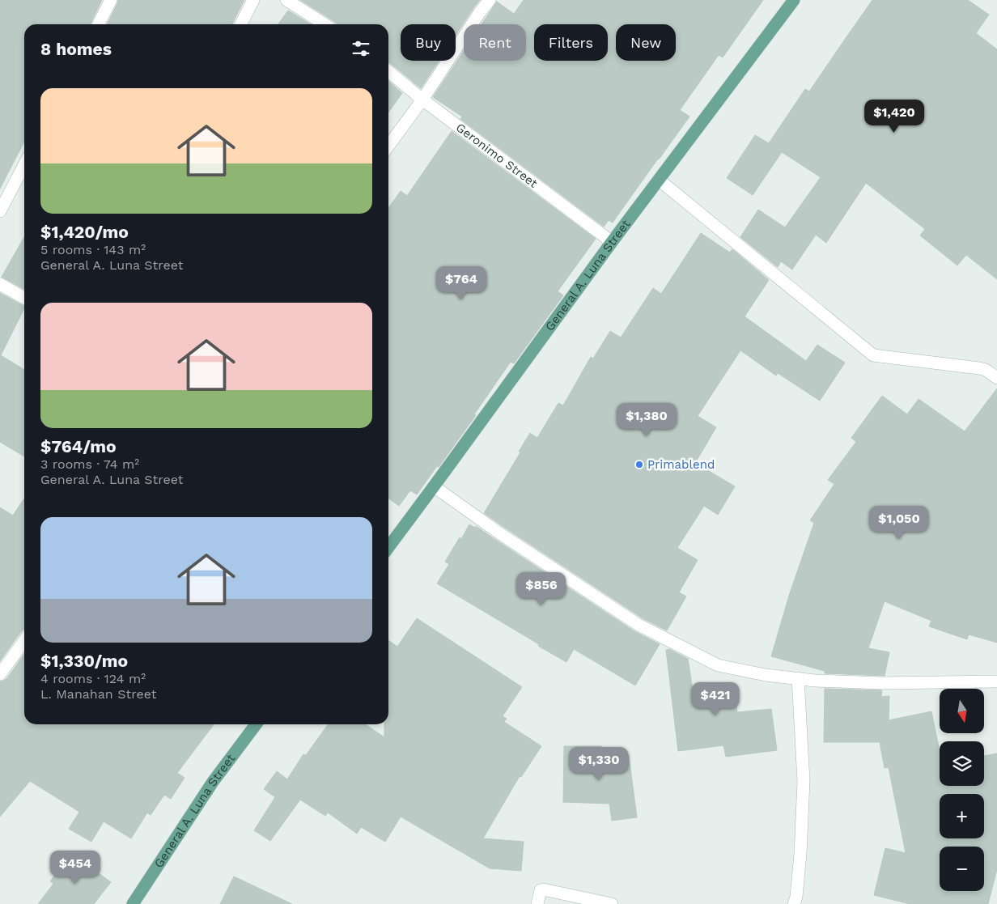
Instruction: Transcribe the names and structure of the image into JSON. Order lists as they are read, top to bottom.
{
  "streets": {
    "main road": ["General A. Luna Street"],
    "street": ["Geronimo Street"]
  },
  "crossings": [
    ["Geronimo Street", "General A. Luna Street"]
  ],
  "places": ["Primablend"],
  "north": "bottom",
  "page": {
    "chip": [
      "Buy",
      "Rent",
      "Filters",
      "New"
    ],
    "heading": "8 homes",
    "list": [
      {
        "name": "$1,420/mo",
        "note": "5 rooms · 143 m² · General A. Luna Street"
      },
      {
        "name": "$764/mo",
        "note": "3 rooms · 74 m² · General A. Luna Street"
      },
      {
        "name": "$1,330/mo",
        "note": "4 rooms · 124 m² · L. Manahan Street"
      }
    ],
    "price": [
      "$1,420",
      "$764",
      "$1,380",
      "$1,050",
      "$856",
      "$421",
      "$1,330",
      "$454"
    ],
    "map_buttons": ["+", "−"]
  }
}
